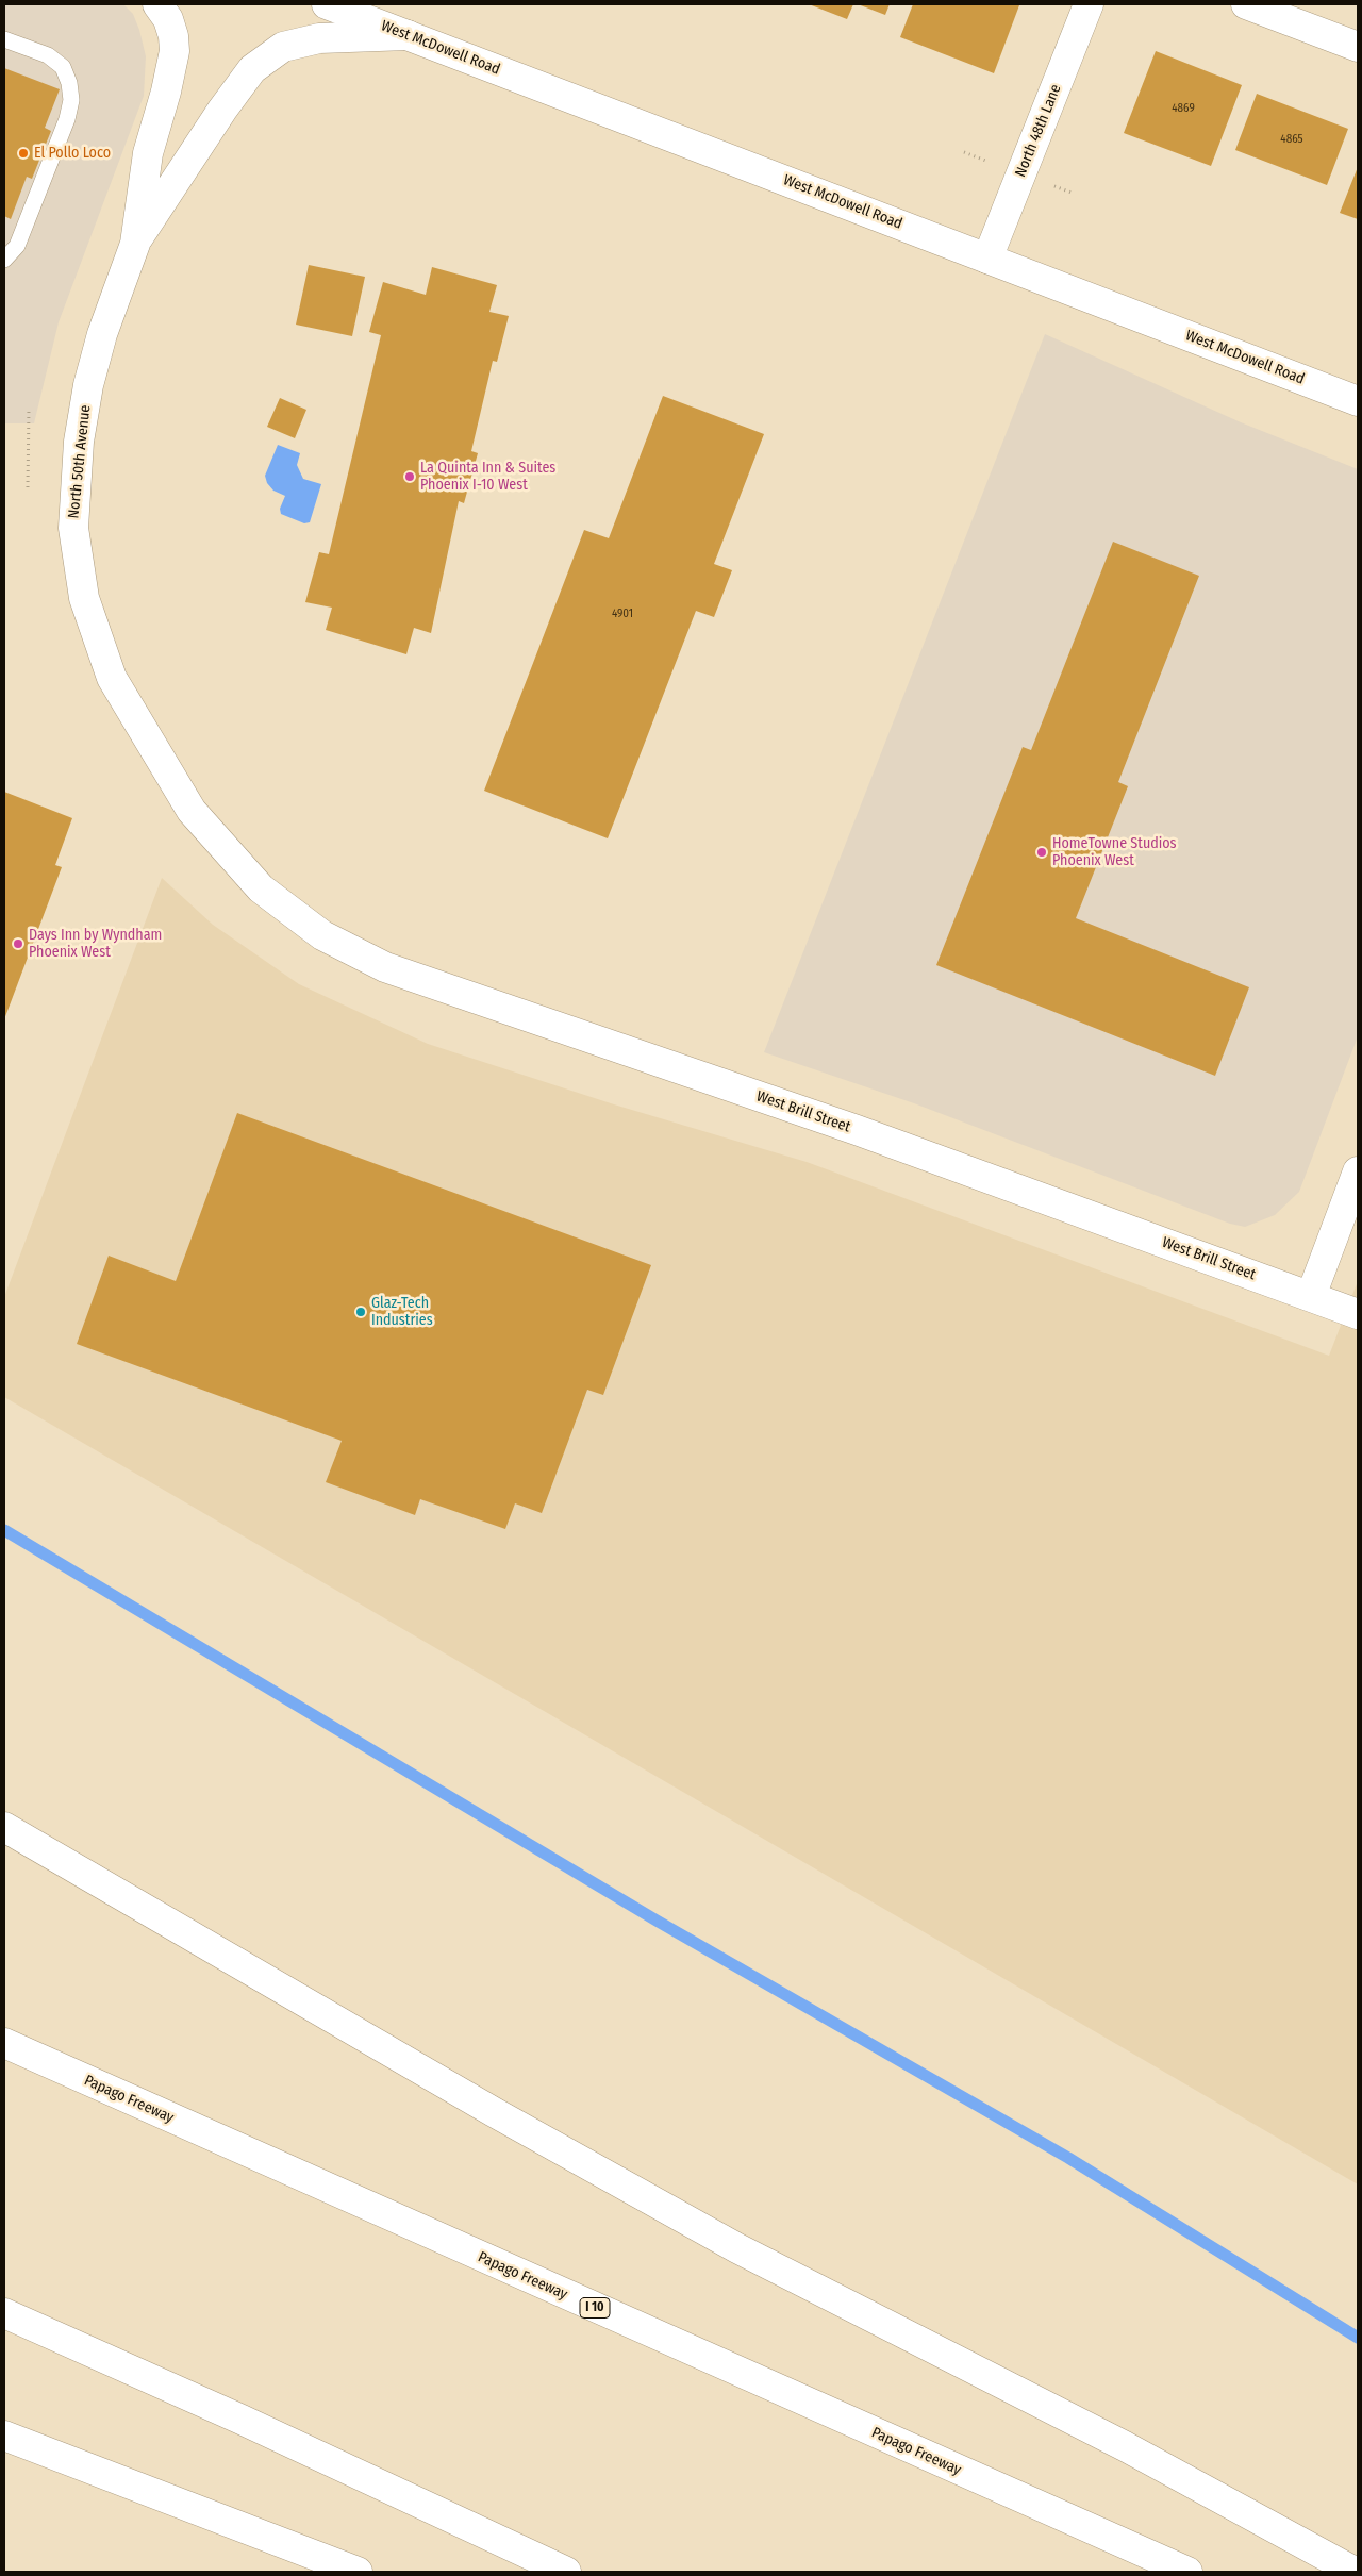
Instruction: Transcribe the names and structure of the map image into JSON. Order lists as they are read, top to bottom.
{
  "streets": {
    "main road": [
      "West McDowell Road",
      "North 48th Lane",
      "North 50th Avenue",
      "West Brill Street",
      "Papago Freeway",
      "I 10"
    ]
  },
  "crossings": [
    ["West McDowell Road", "North 48th Lane"],
    ["West McDowell Road", "North 50th Avenue"],
    ["North 50th Avenue", "West Brill Street"]
  ],
  "places": [
    "El Pollo Loco",
    "La Quinta Inn & Suites Phoenix I-10 West",
    "HomeTowne Studios Phoenix West",
    "Days Inn by Wyndham Phoenix West",
    "Glaz-Tech Industries"
  ],
  "house_numbers": ["4869", "4865", "4901"]
}
